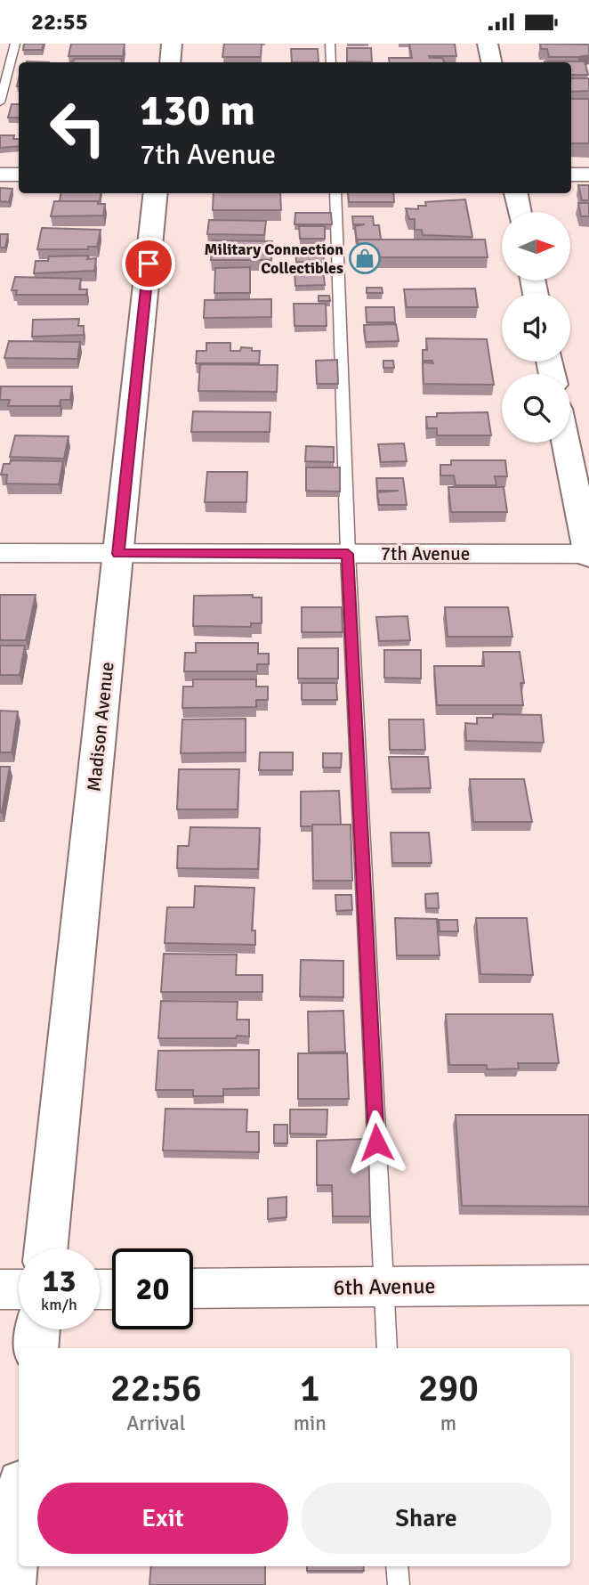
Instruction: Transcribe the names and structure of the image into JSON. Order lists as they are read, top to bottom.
{
  "streets": {
    "street": ["7th Avenue", "Madison Avenue", "6th Avenue"]
  },
  "crossings": [
    ["7th Avenue", "Madison Avenue"]
  ],
  "places": {
    "shop": ["Military Connection Collectibles"]
  },
  "north": "right",
  "page": {
    "status": "22:55",
    "turn": ["130 m", "7th Avenue"],
    "speed": "13 km/h",
    "limit": "20",
    "eta": [
      "22:56",
      "Arrival",
      "1",
      "min",
      "290",
      "m"
    ],
    "buttons": ["Exit", "Share"]
  }
}
